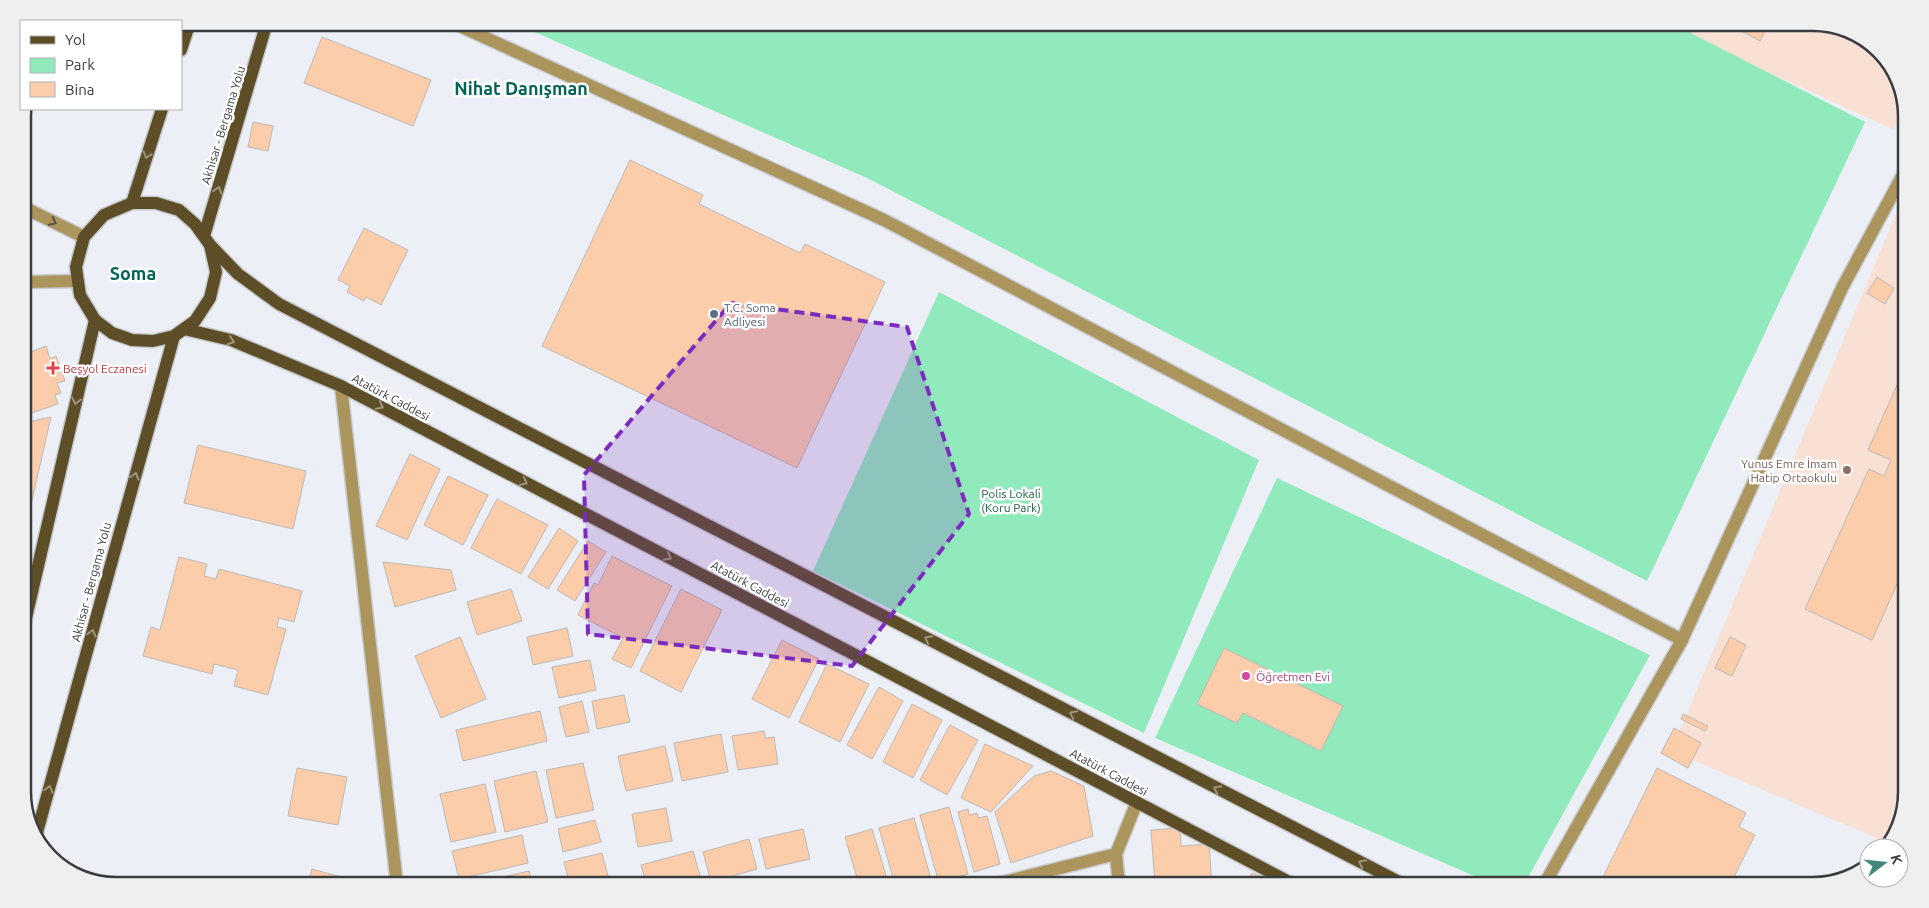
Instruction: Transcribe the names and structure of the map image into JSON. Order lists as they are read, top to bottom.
{
  "streets": {
    "main road": ["Akhisar - Bergama Yolu", "Atatürk Caddesi"]
  },
  "crossings": [
    ["Akhisar - Bergama Yolu", "Atatürk Caddesi"]
  ],
  "districts": ["Nihat Danışman", "Soma"],
  "parks": ["Polis Lokali (Koru Park)"],
  "places": {
    "other": ["T.C. Soma Adliyesi", "Yunus Emre İmam Hatip Ortaokulu", "Öğretmen Evi"],
    "health": ["Beşyol Eczanesi"]
  },
  "legend": ["Yol", "Park", "Bina"],
  "north": "right"
}
